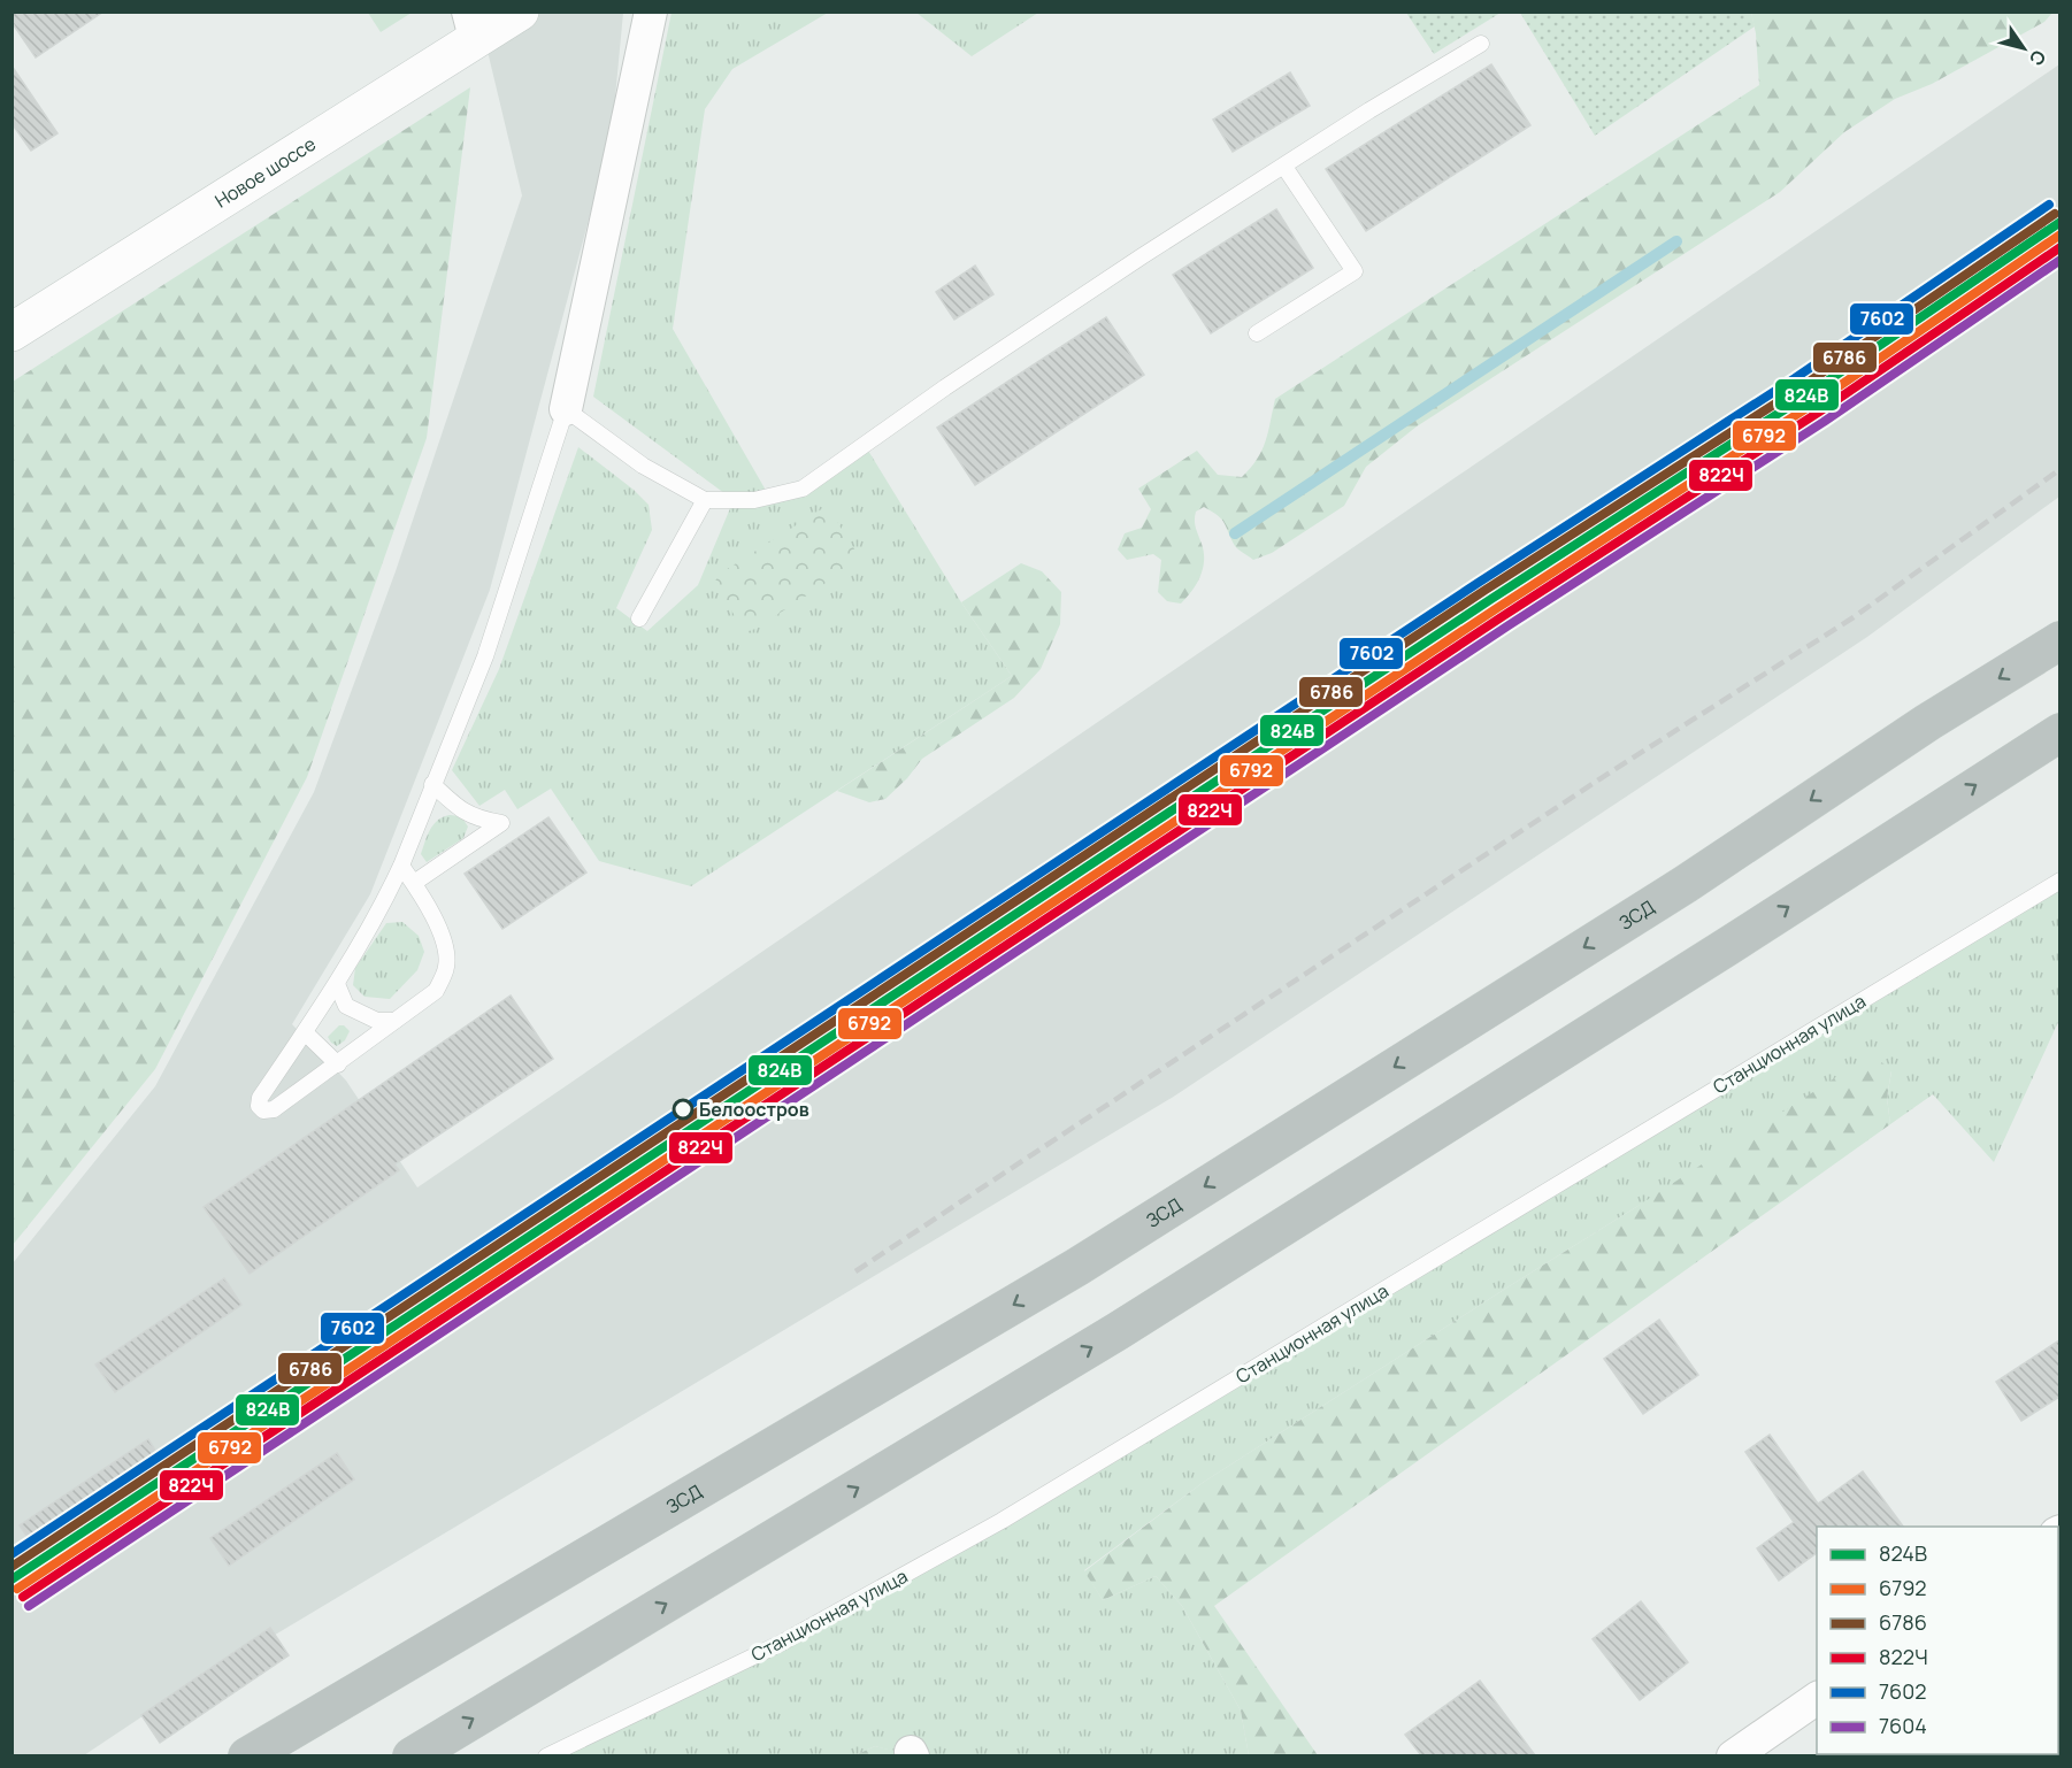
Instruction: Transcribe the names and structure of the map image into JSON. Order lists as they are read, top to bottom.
{
  "streets": {
    "highway": ["ЗСД"],
    "main road": ["Новое шоссе"],
    "lane": ["Станционная улица"]
  },
  "places": ["Белоостров"],
  "lines": [
    "transit line 7602",
    "transit line 6786",
    "transit line 824В",
    "transit line 6792",
    "transit line 822Ч",
    "transit line 7604"
  ],
  "legend": [
    "824В",
    "6792",
    "6786",
    "822Ч",
    "7602",
    "7604"
  ],
  "north": "bottom right"
}
